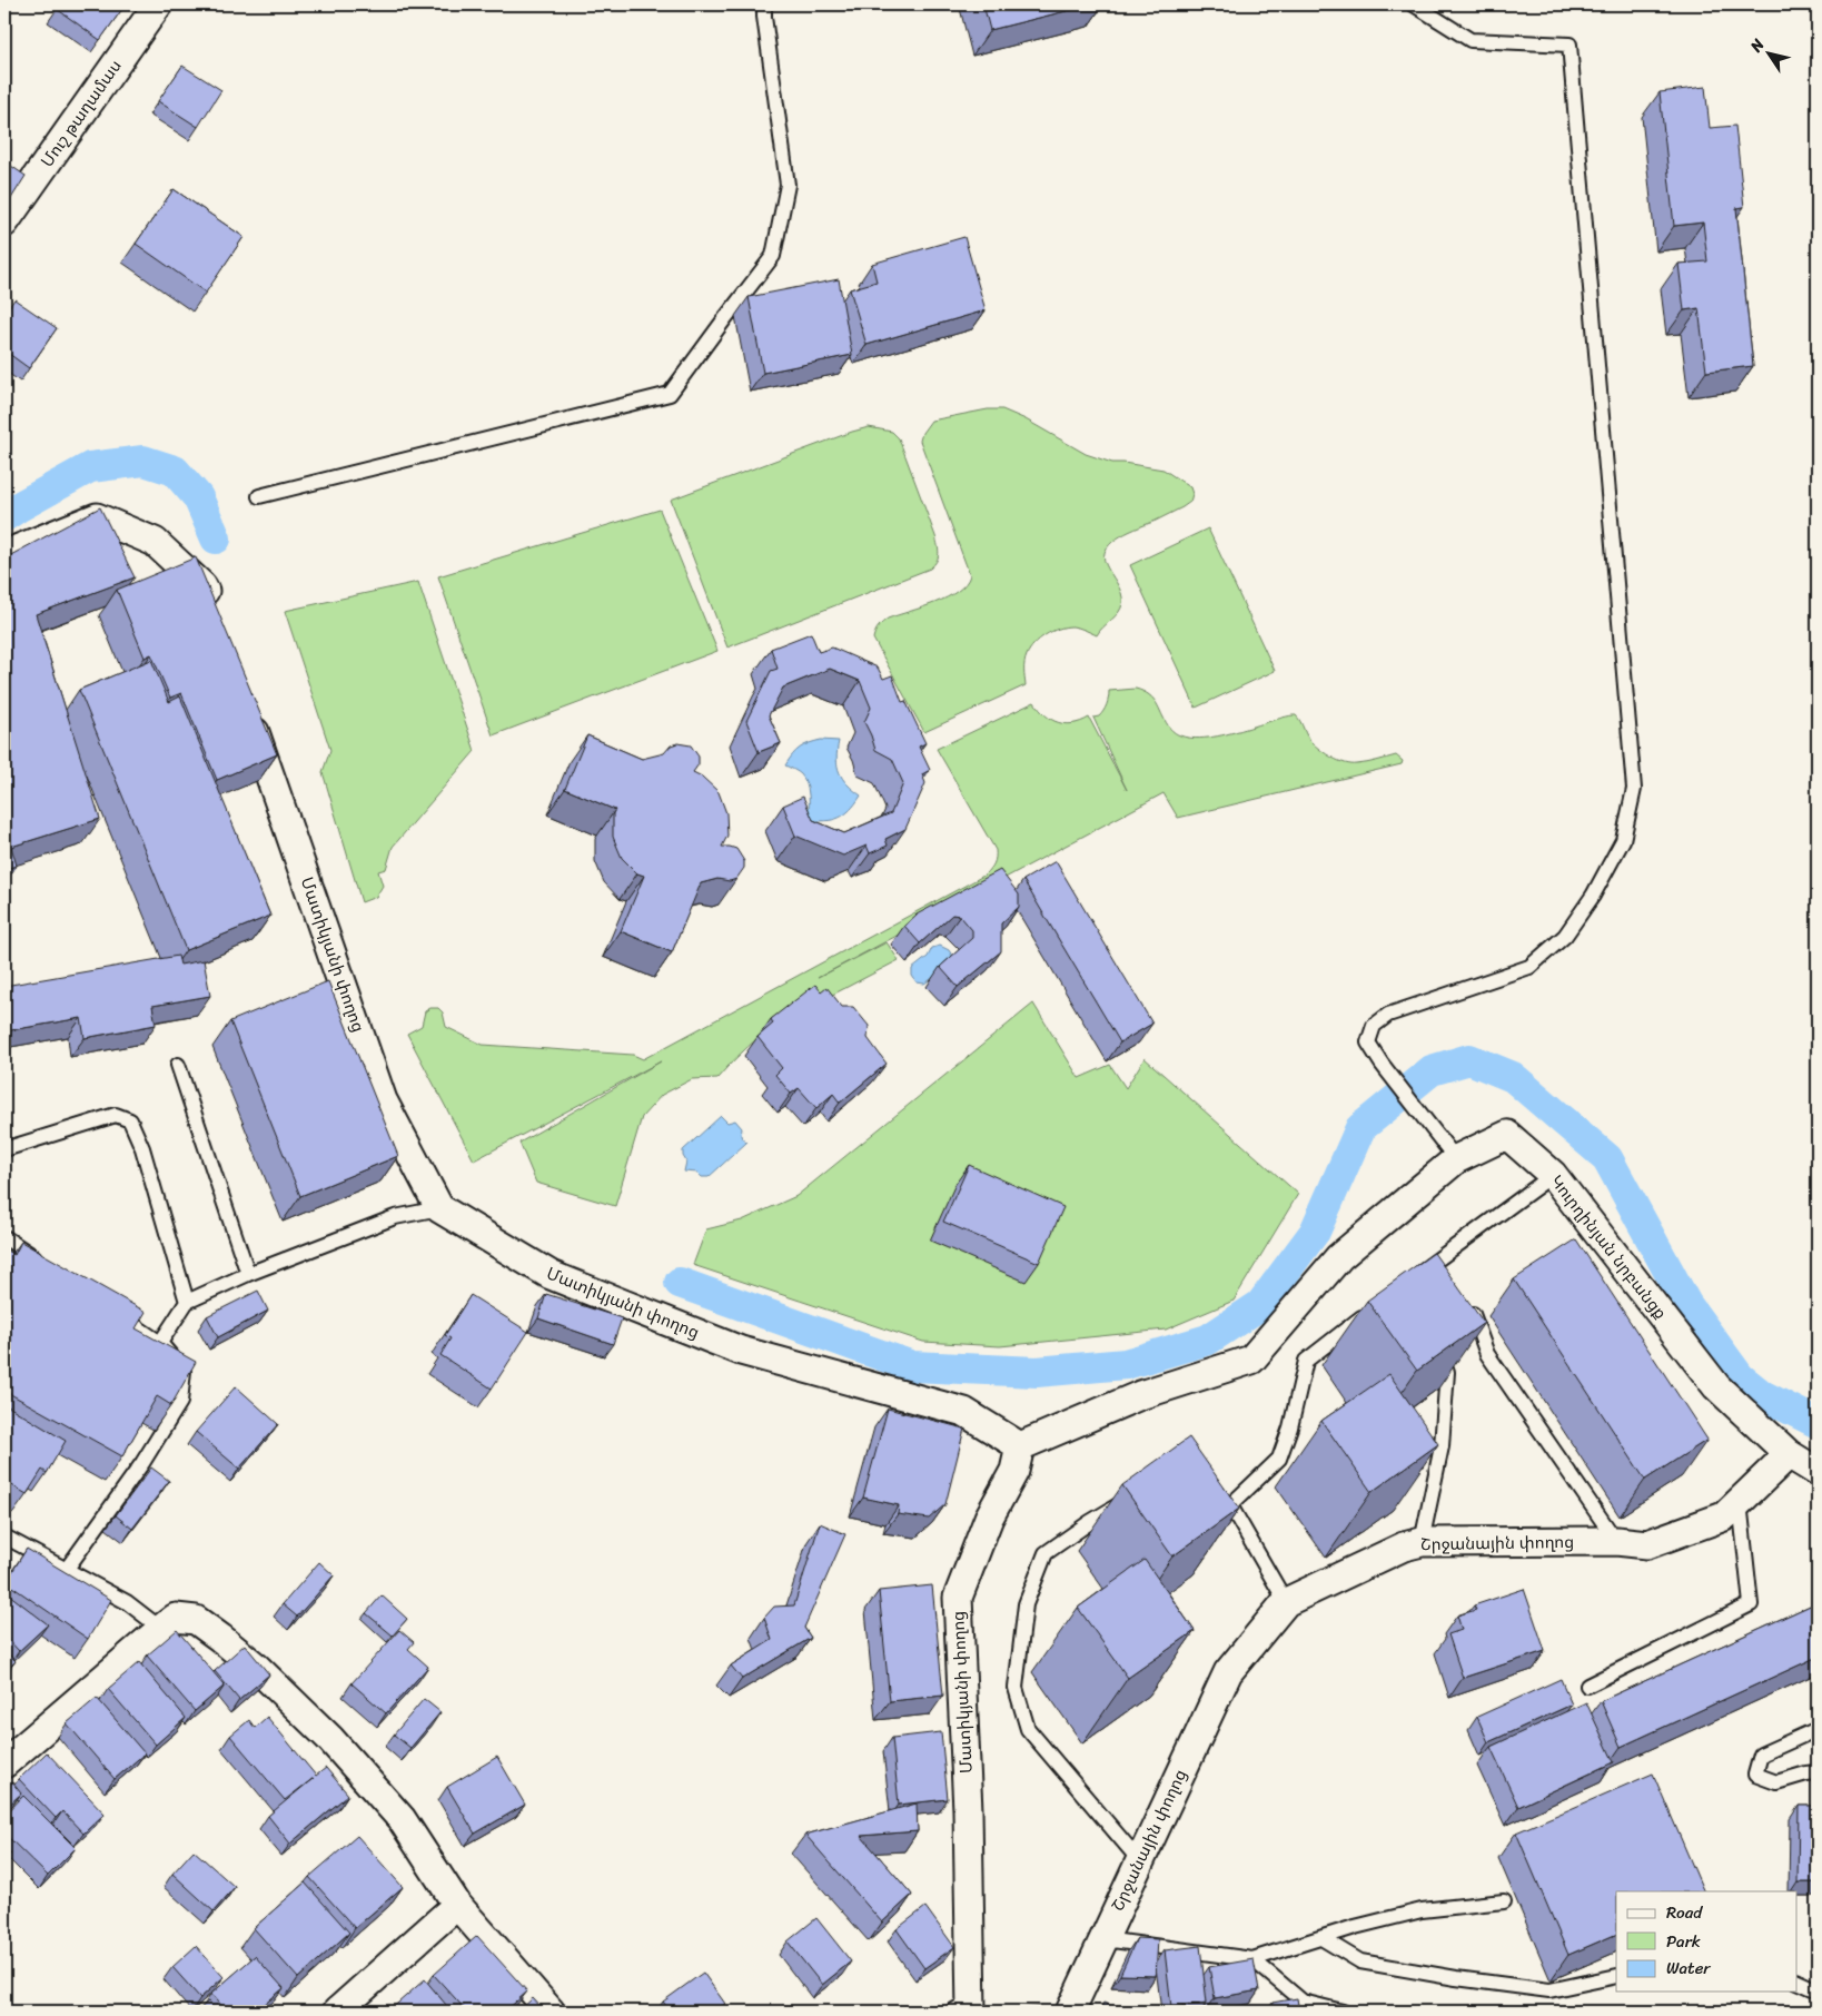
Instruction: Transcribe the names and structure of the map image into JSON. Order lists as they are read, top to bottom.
{
  "streets": {
    "street": [
      "Մուշ թաղամաս",
      "Մատիկյանի փողոց",
      "Կուրղինյան նրբանցք",
      "Շրջանային փողոց"
    ]
  },
  "crossings": [
    ["Մատիկյանի փողոց", "Կուրղինյան նրբանցք"],
    ["Կուրղինյան նրբանցք", "Շրջանային փողոց"]
  ],
  "legend": ["Road", "Park", "Water"],
  "north": "top left"
}
